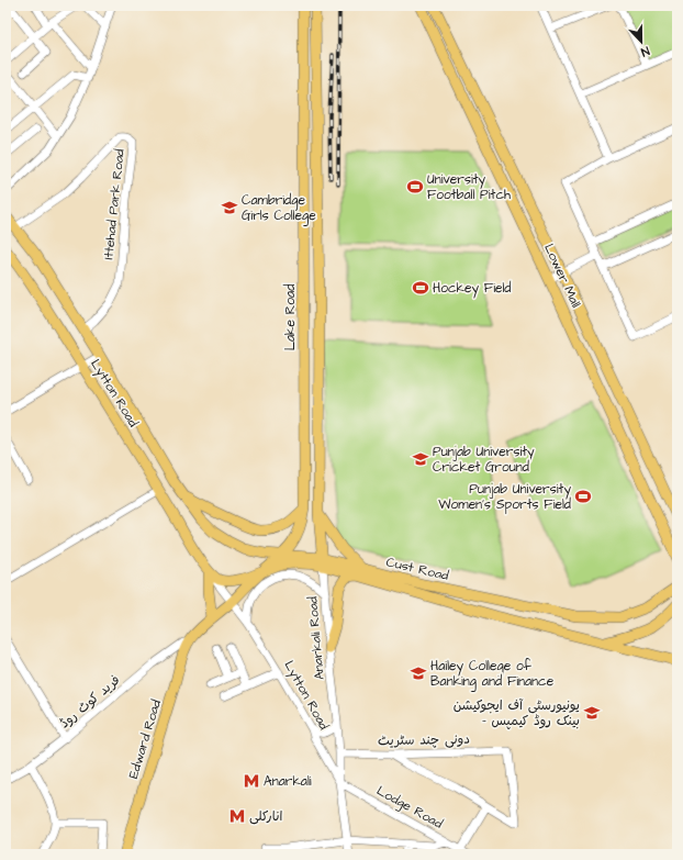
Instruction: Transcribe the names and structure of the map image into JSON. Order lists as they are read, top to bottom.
{
  "streets": {
    "main road": [
      "Lower Mall",
      "Lake Road",
      "Lytton Road",
      "Cust Road",
      "Edward Road"
    ],
    "street": [
      "Ittehad Park Road",
      "Anarkali Road",
      "فرید کوٹ روڈ",
      "دونی چند سٹریٹ",
      "Lodge Road"
    ]
  },
  "crossings": [
    ["Ittehad Park Road", "Lytton Road"],
    ["Lake Road", "Lytton Road"],
    ["Lake Road", "Cust Road"],
    ["Lake Road", "فرید کوٹ روڈ"],
    ["Lake Road", "Edward Road"],
    ["Lytton Road", "Cust Road"],
    ["Lytton Road", "Anarkali Road"],
    ["Lytton Road", "Lodge Road"],
    ["Cust Road", "Anarkali Road"],
    ["Anarkali Road", "دونی چند سٹریٹ"],
    ["Anarkali Road", "Lodge Road"],
    ["فرید کوٹ روڈ", "Edward Road"]
  ],
  "places": {
    "sports": ["University Football Pitch", "Hockey Field", "Punjab University Women's Sports Field"],
    "school or university": [
      "Cambridge Girls College",
      "Punjab University Cricket Ground",
      "Hailey College of Banking and Finance",
      "یونیورسٹی آف ایجوکیشن - بینک روڈ کیمپس"
    ],
    "metro station": ["Anarkali", "انارکلی"]
  },
  "north": "bottom"
}
